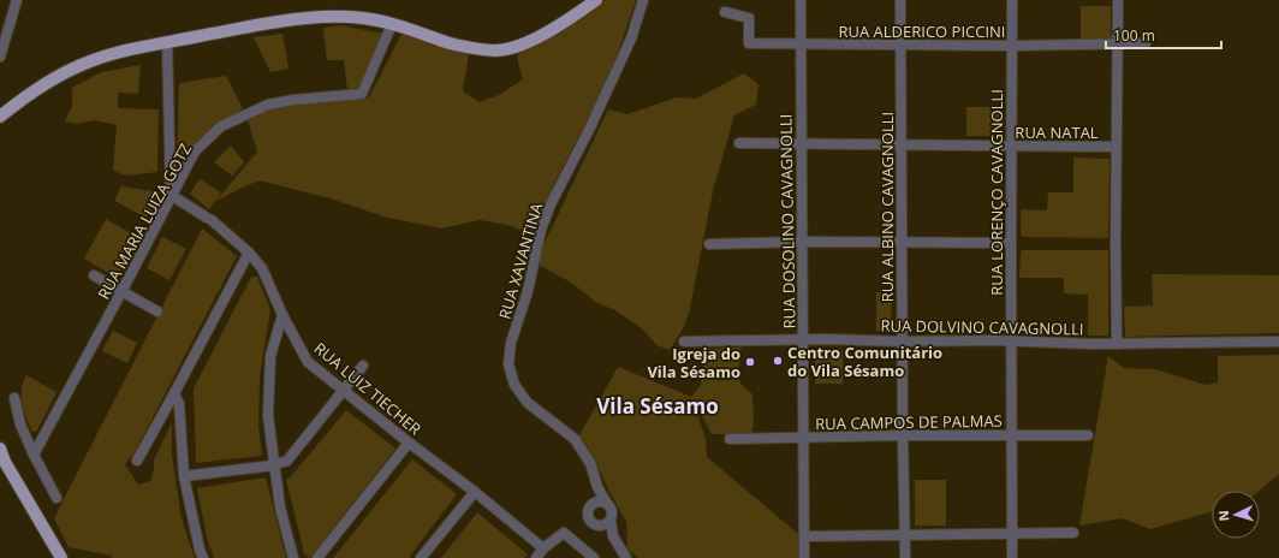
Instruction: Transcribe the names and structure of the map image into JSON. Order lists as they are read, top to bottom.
{
  "streets": {
    "street": [
      "RUA ALDERICO PICCINI",
      "RUA NATAL",
      "RUA LORENÇO CAVAGNOLLI",
      "RUA ALBINO CAVAGNOLLI",
      "RUA MARIA LUIZA GOTZ",
      "RUA DOSOLINO CAVAGNOLLI",
      "RUA XAVANTINA",
      "RUA DOLVINO CAVAGNOLLI",
      "RUA LUIZ TIECHER",
      "RUA CAMPOS DE PALMAS"
    ]
  },
  "crossings": [
    ["RUA ALDERICO PICCINI", "RUA LORENÇO CAVAGNOLLI"],
    ["RUA ALDERICO PICCINI", "RUA ALBINO CAVAGNOLLI"],
    ["RUA ALDERICO PICCINI", "RUA DOSOLINO CAVAGNOLLI"],
    ["RUA NATAL", "RUA LORENÇO CAVAGNOLLI"],
    ["RUA NATAL", "RUA ALBINO CAVAGNOLLI"],
    ["RUA NATAL", "RUA DOSOLINO CAVAGNOLLI"],
    ["RUA LORENÇO CAVAGNOLLI", "RUA DOLVINO CAVAGNOLLI"],
    ["RUA LORENÇO CAVAGNOLLI", "RUA CAMPOS DE PALMAS"],
    ["RUA ALBINO CAVAGNOLLI", "RUA DOLVINO CAVAGNOLLI"],
    ["RUA ALBINO CAVAGNOLLI", "RUA CAMPOS DE PALMAS"],
    ["RUA MARIA LUIZA GOTZ", "RUA LUIZ TIECHER"],
    ["RUA DOSOLINO CAVAGNOLLI", "RUA DOLVINO CAVAGNOLLI"],
    ["RUA DOSOLINO CAVAGNOLLI", "RUA CAMPOS DE PALMAS"]
  ],
  "districts": ["Vila Sésamo"],
  "places": ["Centro Comunitário do Vila Sésamo", "Igreja do Vila Sésamo"],
  "scale_bar": "100 m",
  "north": "left"
}
